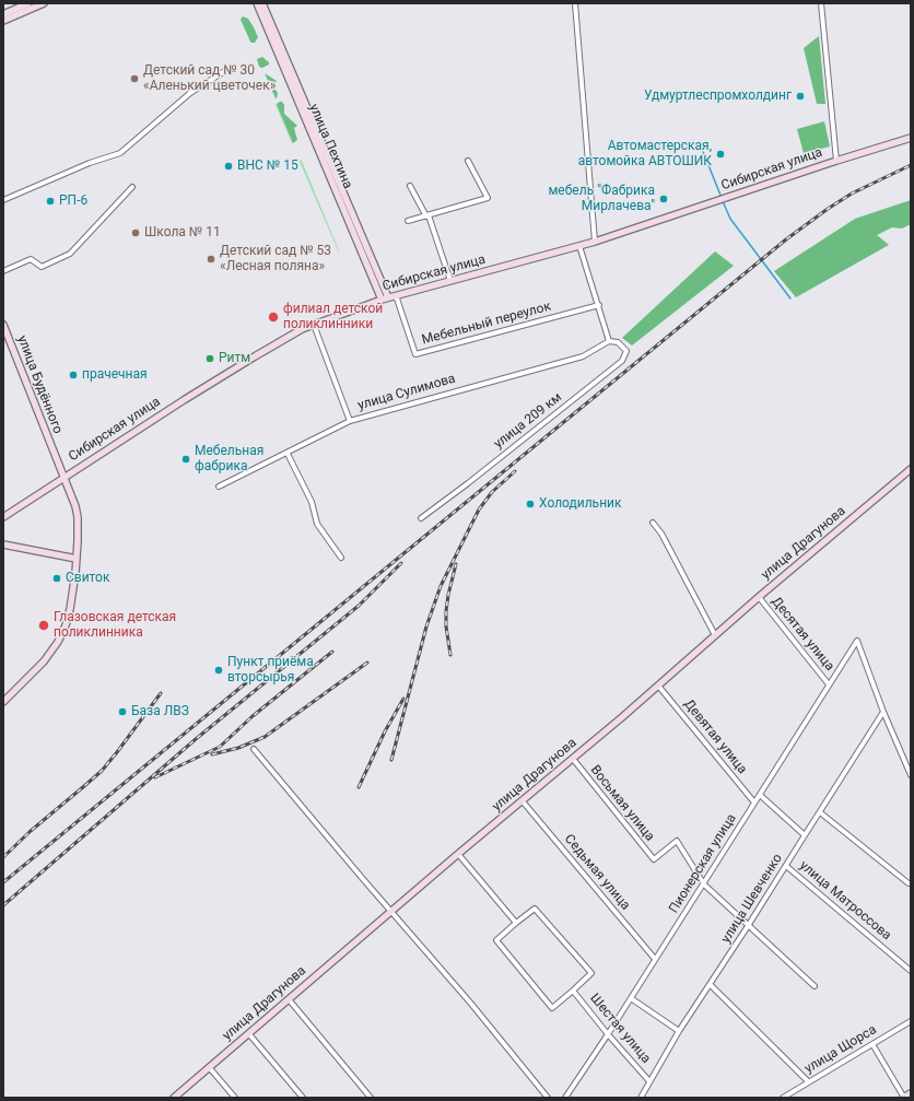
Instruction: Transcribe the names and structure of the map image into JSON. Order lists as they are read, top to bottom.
{
  "streets": {
    "main road": [
      "улица Пехтина",
      "Сибирская улица",
      "улица Будённого",
      "улица Драгунова"
    ],
    "street": [
      "Мебельный переулок",
      "улица Сулимова",
      "улица 209 км",
      "Десятая улица",
      "Девятая улица",
      "Восьмая улица",
      "Пионерская улица",
      "Седьмая улица",
      "улица Шевченко",
      "улица Матроссова",
      "Шестая улица",
      "улица Щорса"
    ]
  },
  "crossings": [
    ["улица Пехтина", "Сибирская улица"],
    ["Сибирская улица", "Мебельный переулок"],
    ["Сибирская улица", "улица Будённого"],
    ["улица Сулимова", "улица 209 км"],
    ["улица Драгунова", "Десятая улица"],
    ["улица Драгунова", "Девятая улица"],
    ["улица Драгунова", "Восьмая улица"],
    ["улица Драгунова", "Седьмая улица"],
    ["Десятая улица", "Пионерская улица"],
    ["Девятая улица", "Пионерская улица"],
    ["Восьмая улица", "Пионерская улица"],
    ["Пионерская улица", "Седьмая улица"],
    ["Пионерская улица", "улица Шевченко"],
    ["Пионерская улица", "Шестая улица"],
    ["улица Шевченко", "улица Матроссова"],
    ["улица Шевченко", "Шестая улица"]
  ],
  "places": [
    "Детский сад № 30 «Аленький цветочек»",
    "Удмуртлеспромхолдинг",
    "Автомастерская, автомойка АВТОШИК",
    "ВНС № 15",
    "мебель \"Фабрика Мирлачева\"",
    "РП-6",
    "Школа № 11",
    "Детский сад № 53 «Лесная поляна»",
    "филиал детской поликлинники",
    "Ритм",
    "прачечная",
    "Мебельная фабрика",
    "Холодильник",
    "Свиток",
    "Глазовская детская поликлинника",
    "Пункт приёма вторсырья",
    "База ЛВЗ"
  ]
}
